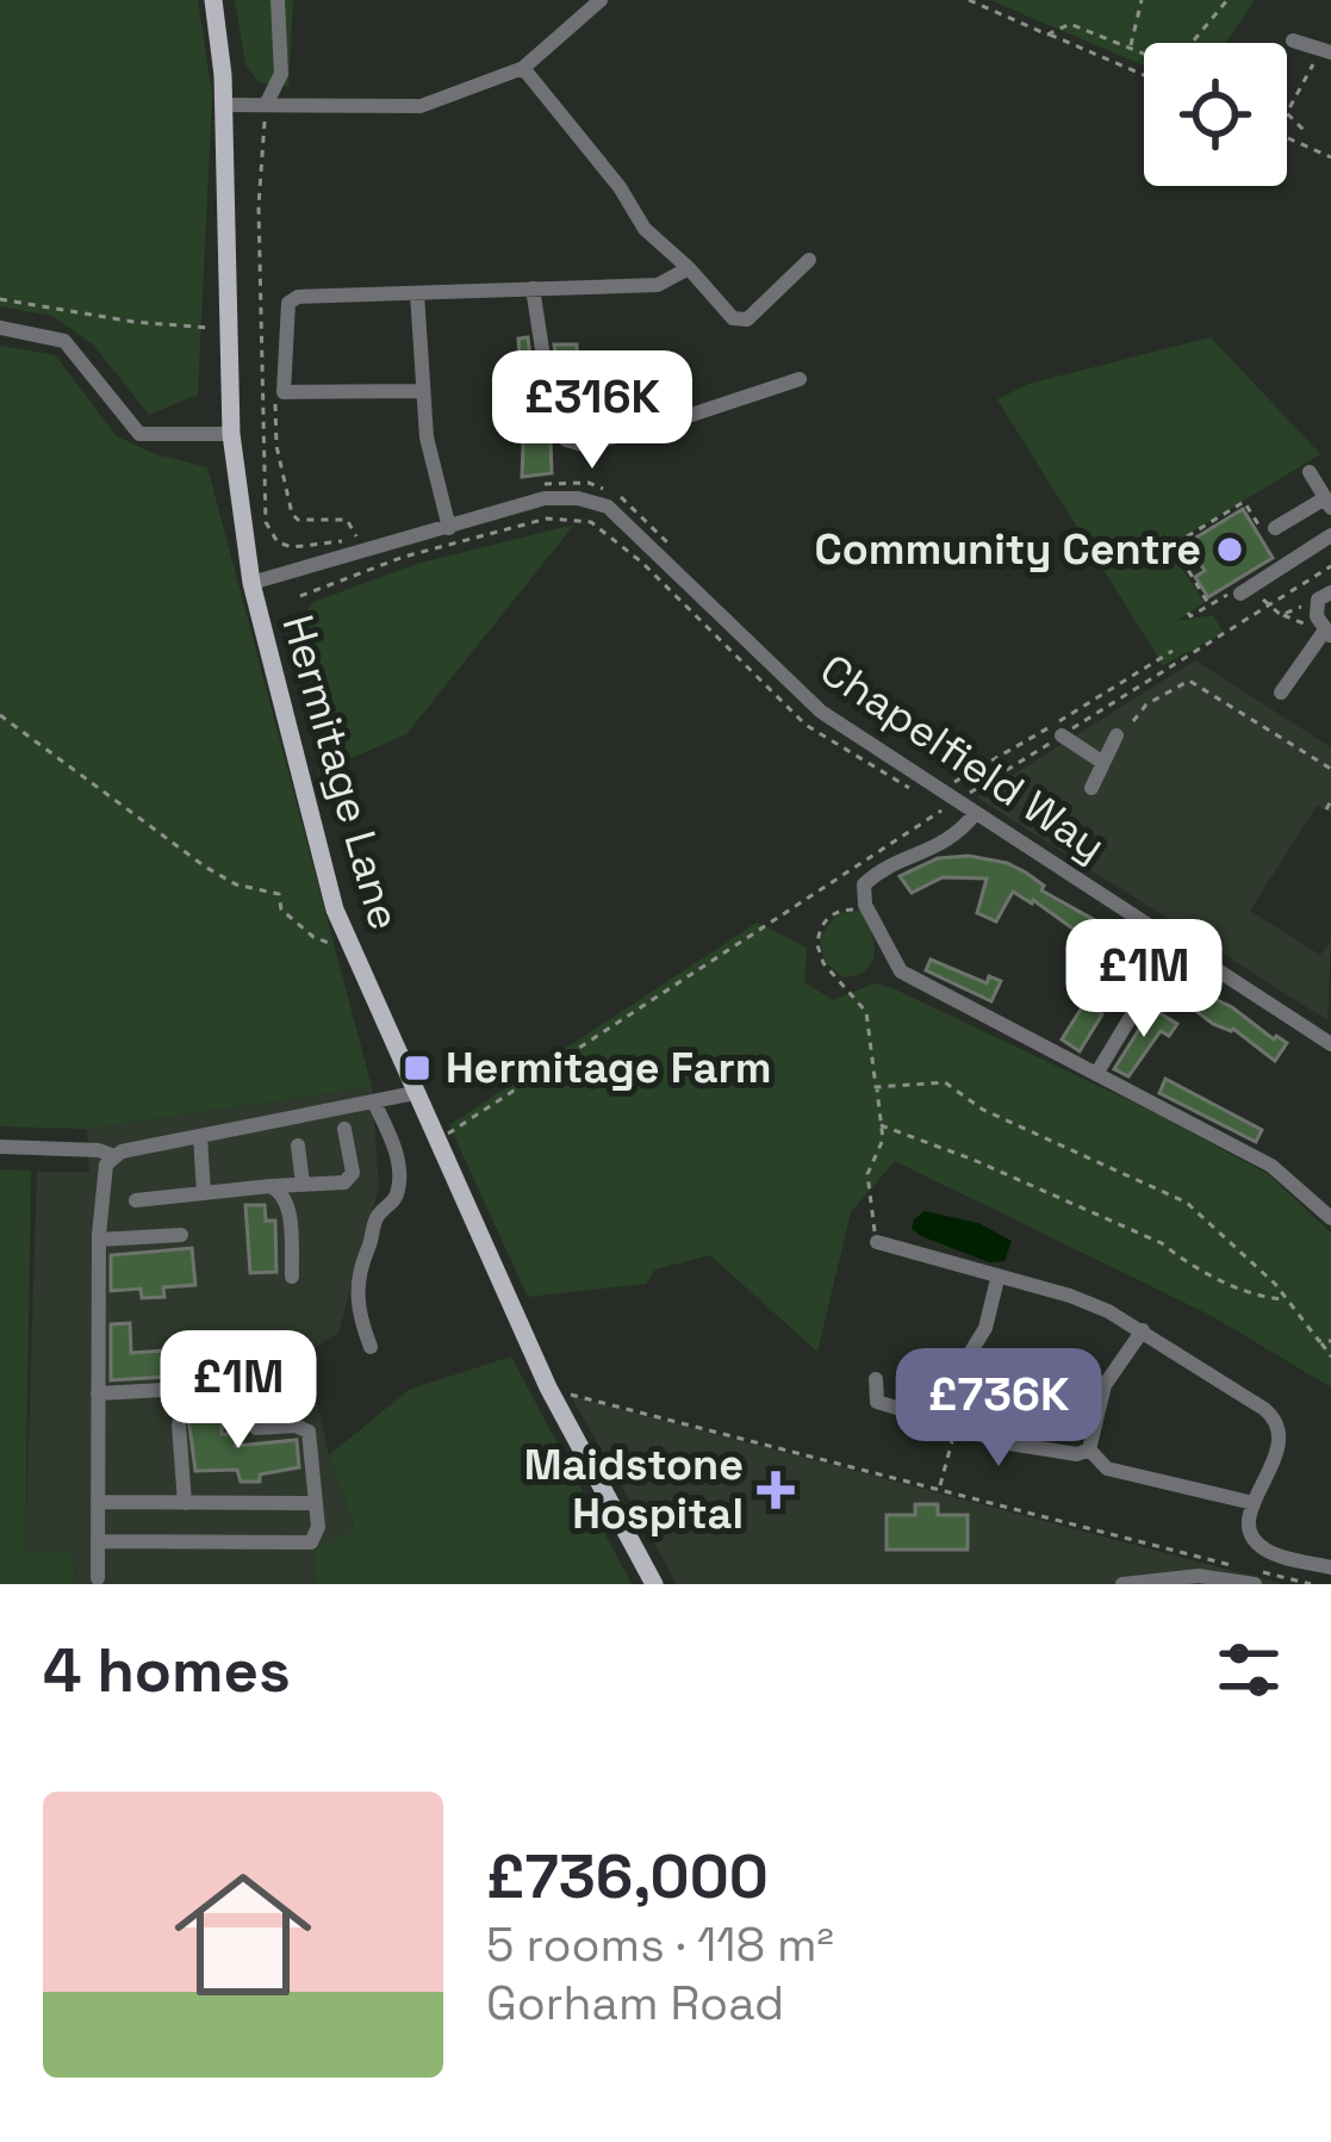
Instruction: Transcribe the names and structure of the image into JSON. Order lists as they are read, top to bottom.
{
  "streets": {
    "main road": ["Hermitage Lane"],
    "street": ["Chapelfield Way"]
  },
  "crossings": [
    ["Chapelfield Way", "Hermitage Lane"]
  ],
  "places": {
    "other": ["Community Centre"],
    "transit": ["Hermitage Farm"],
    "health": ["Maidstone Hospital"]
  },
  "page": {
    "price": [
      "£316K",
      "£1M",
      "£1M",
      "£736K"
    ],
    "heading": "4 homes",
    "list": [
      {
        "name": "£736,000",
        "note": "5 rooms · 118 m² · Gorham Road"
      }
    ]
  }
}
